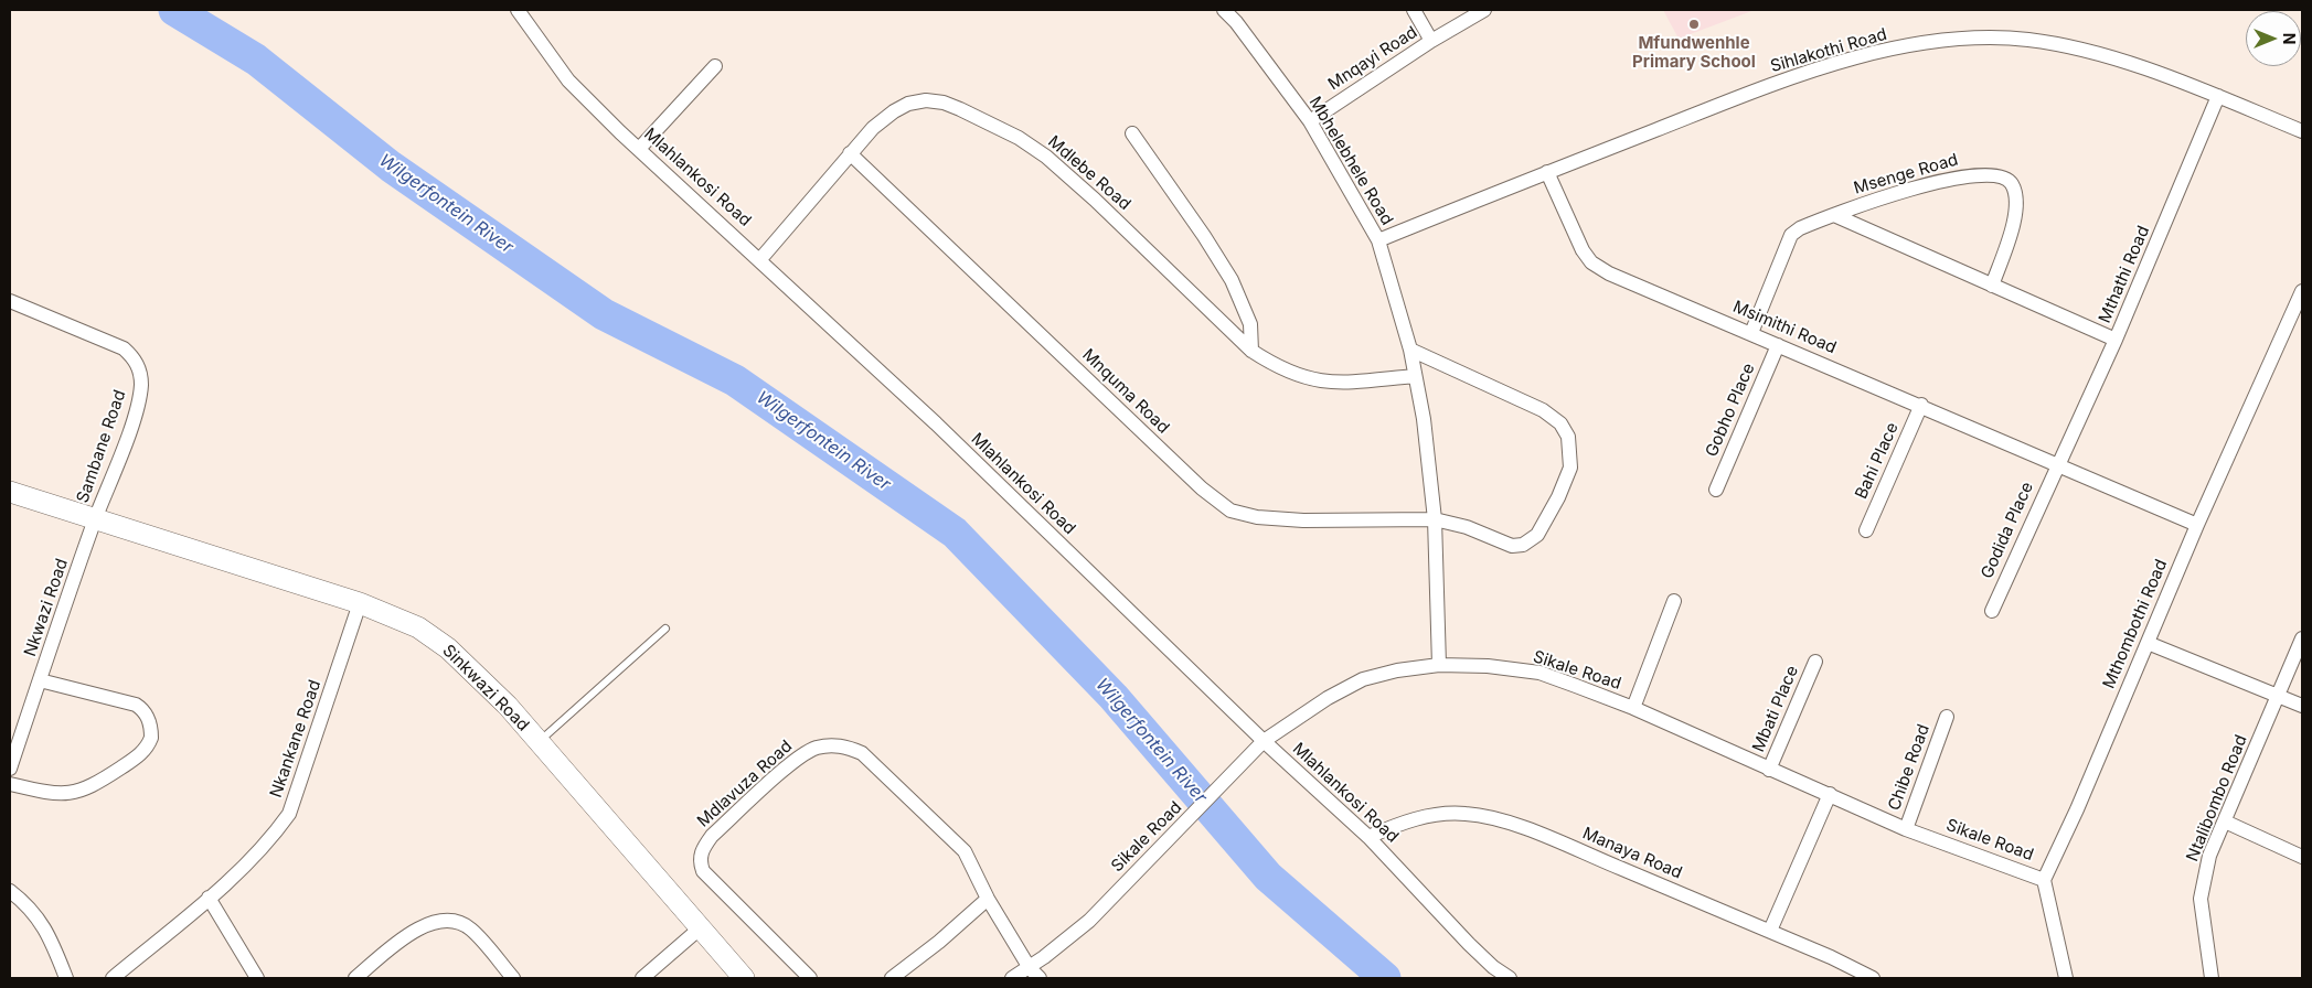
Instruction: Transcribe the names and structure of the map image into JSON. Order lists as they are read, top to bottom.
{
  "streets": {
    "street": [
      "Sihlakothi Road",
      "Mnqayi Road",
      "Mbhelebhele Road",
      "Mdlebe Road",
      "Msenge Road",
      "Mlahlankosi Road",
      "Mthathi Road",
      "Msimithi Road",
      "Mnquma Road",
      "Gobho Place",
      "Sambane Road",
      "Bahi Place",
      "Godida Place",
      "Nkwazi Road",
      "Mthombothi Road",
      "Sikale Road",
      "Sinkwazi Road",
      "Mbati Place",
      "Nkankane Road",
      "Chibe Road",
      "Mdlavuza Road",
      "Ntalibombo Road",
      "Manaya Road"
    ]
  },
  "crossings": [
    ["Sihlakothi Road", "Mbhelebhele Road"],
    ["Sihlakothi Road", "Mthathi Road"],
    ["Sihlakothi Road", "Msimithi Road"],
    ["Mnqayi Road", "Mbhelebhele Road"],
    ["Mbhelebhele Road", "Mdlebe Road"],
    ["Mbhelebhele Road", "Mnquma Road"],
    ["Mbhelebhele Road", "Sikale Road"],
    ["Mdlebe Road", "Mlahlankosi Road"],
    ["Mdlebe Road", "Mnquma Road"],
    ["Msenge Road", "Mthathi Road"],
    ["Msenge Road", "Msimithi Road"],
    ["Mlahlankosi Road", "Sikale Road"],
    ["Mlahlankosi Road", "Manaya Road"],
    ["Mthathi Road", "Msimithi Road"],
    ["Mthathi Road", "Godida Place"],
    ["Msimithi Road", "Gobho Place"],
    ["Msimithi Road", "Bahi Place"],
    ["Msimithi Road", "Godida Place"],
    ["Msimithi Road", "Mthombothi Road"],
    ["Sambane Road", "Nkwazi Road"],
    ["Sambane Road", "Sinkwazi Road"],
    ["Nkwazi Road", "Sinkwazi Road"],
    ["Mthombothi Road", "Sikale Road"],
    ["Sikale Road", "Mbati Place"],
    ["Sikale Road", "Chibe Road"],
    ["Sikale Road", "Mdlavuza Road"],
    ["Sinkwazi Road", "Nkankane Road"]
  ],
  "water": ["Wilgerfontein River"],
  "places": ["Mfundwenhle Primary School"],
  "north": "right"
}
